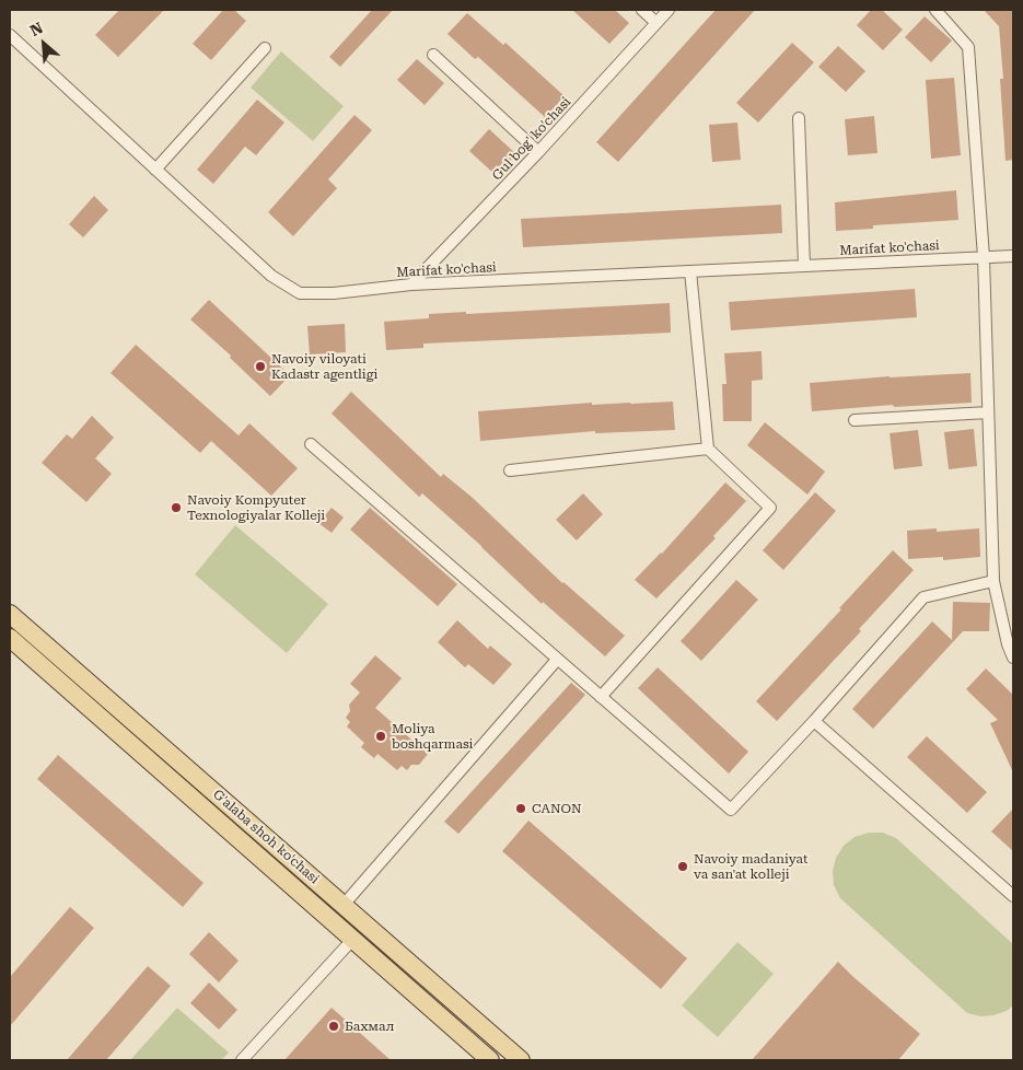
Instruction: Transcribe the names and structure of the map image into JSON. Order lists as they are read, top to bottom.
{
  "streets": {
    "main road": ["G'alaba shoh ko'chasi"],
    "street": ["Gul bog' ko'chasi", "Marifat ko'chasi"]
  },
  "crossings": [
    ["Gul bog' ko'chasi", "Marifat ko'chasi"]
  ],
  "places": [
    "Navoiy viloyati Kadastr agentligi",
    "Navoiy Kompyuter Texnologiyalar Kolleji",
    "Moliya boshqarmasi",
    "CANON",
    "Navoiy madaniyat va san'at kolleji",
    "Бахмал"
  ],
  "north": "top left"
}
